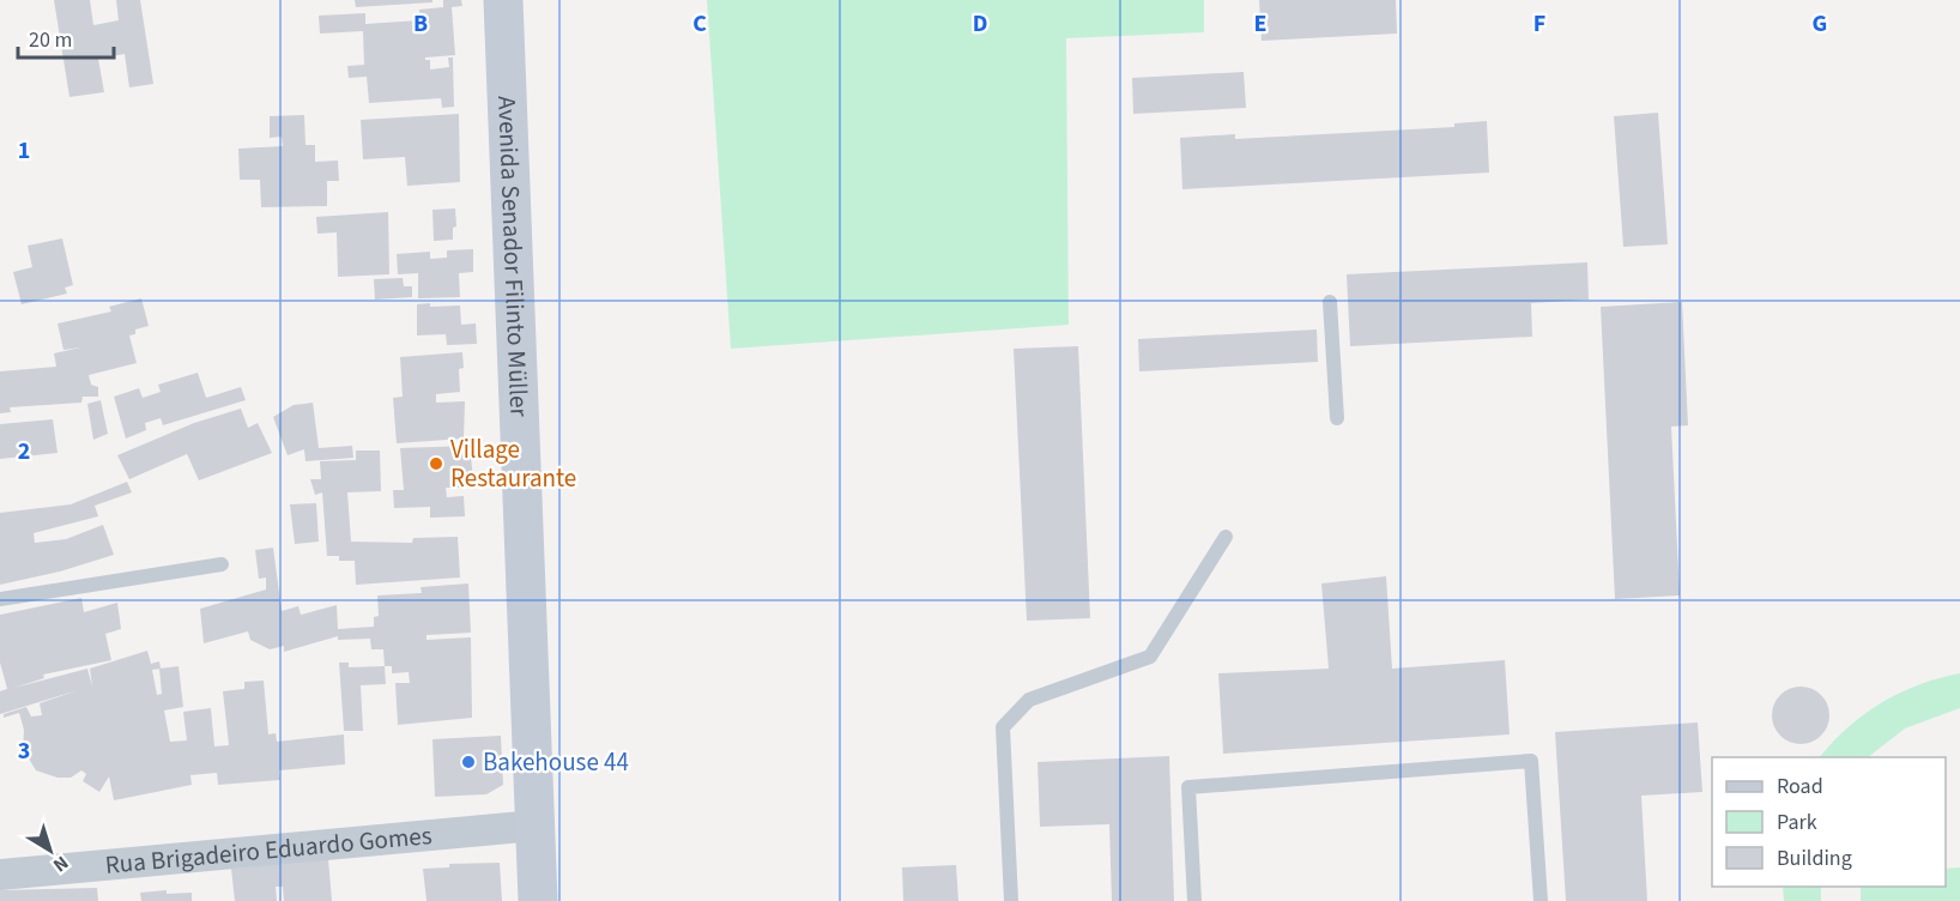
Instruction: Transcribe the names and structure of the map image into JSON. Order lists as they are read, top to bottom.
{
  "streets": {
    "street": ["Avenida Senador Filinto Müller", "Rua Brigadeiro Eduardo Gomes"]
  },
  "crossings": [
    ["Avenida Senador Filinto Müller", "Rua Brigadeiro Eduardo Gomes"]
  ],
  "places": ["Village Restaurante", "Bakehouse 44"],
  "legend": ["Road", "Park", "Building"],
  "scale_bar": "20 m",
  "north": "bottom right",
  "grid": {
    "columns": [
      "B",
      "C",
      "D",
      "E",
      "F",
      "G"
    ],
    "rows": ["1", "2", "3"]
  }
}
